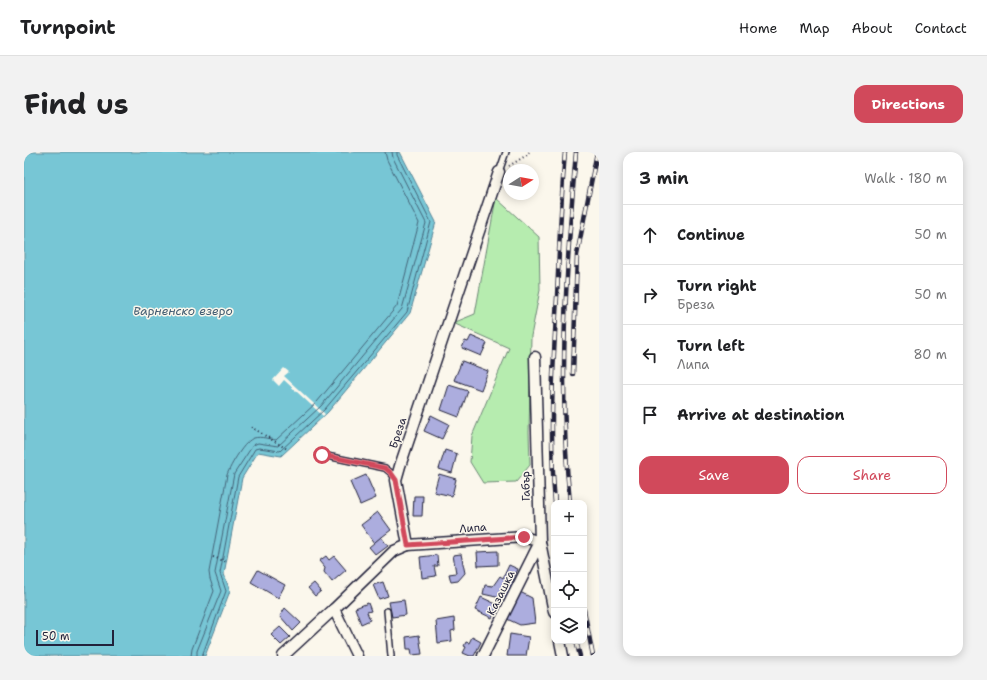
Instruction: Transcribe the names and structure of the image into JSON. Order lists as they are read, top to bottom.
{
  "streets": {
    "street": [
      "Бреза",
      "Габър",
      "Липа",
      "Казашка"
    ]
  },
  "crossings": [
    ["Бреза", "Липа"],
    ["Габър", "Липа"],
    ["Габър", "Казашка"],
    ["Липа", "Казашка"]
  ],
  "water": ["Варненско езеро"],
  "scale_bar": "50 m",
  "north": "right",
  "page": {
    "header": "Turnpoint",
    "nav": [
      "Home",
      "Map",
      "About",
      "Contact"
    ],
    "title": "Find us",
    "buttons": [
      "Directions",
      ["Save", "Share"]
    ],
    "heading": ["3 min", "Walk · 180 m"],
    "list": [
      ["Continue", "50 m"],
      ["Turn right", "Бреза", "50 m"],
      ["Turn left", "Липа", "80 m"],
      "Arrive at destination"
    ],
    "map_buttons": ["+", "−"],
    "scale": "50 m"
  }
}
